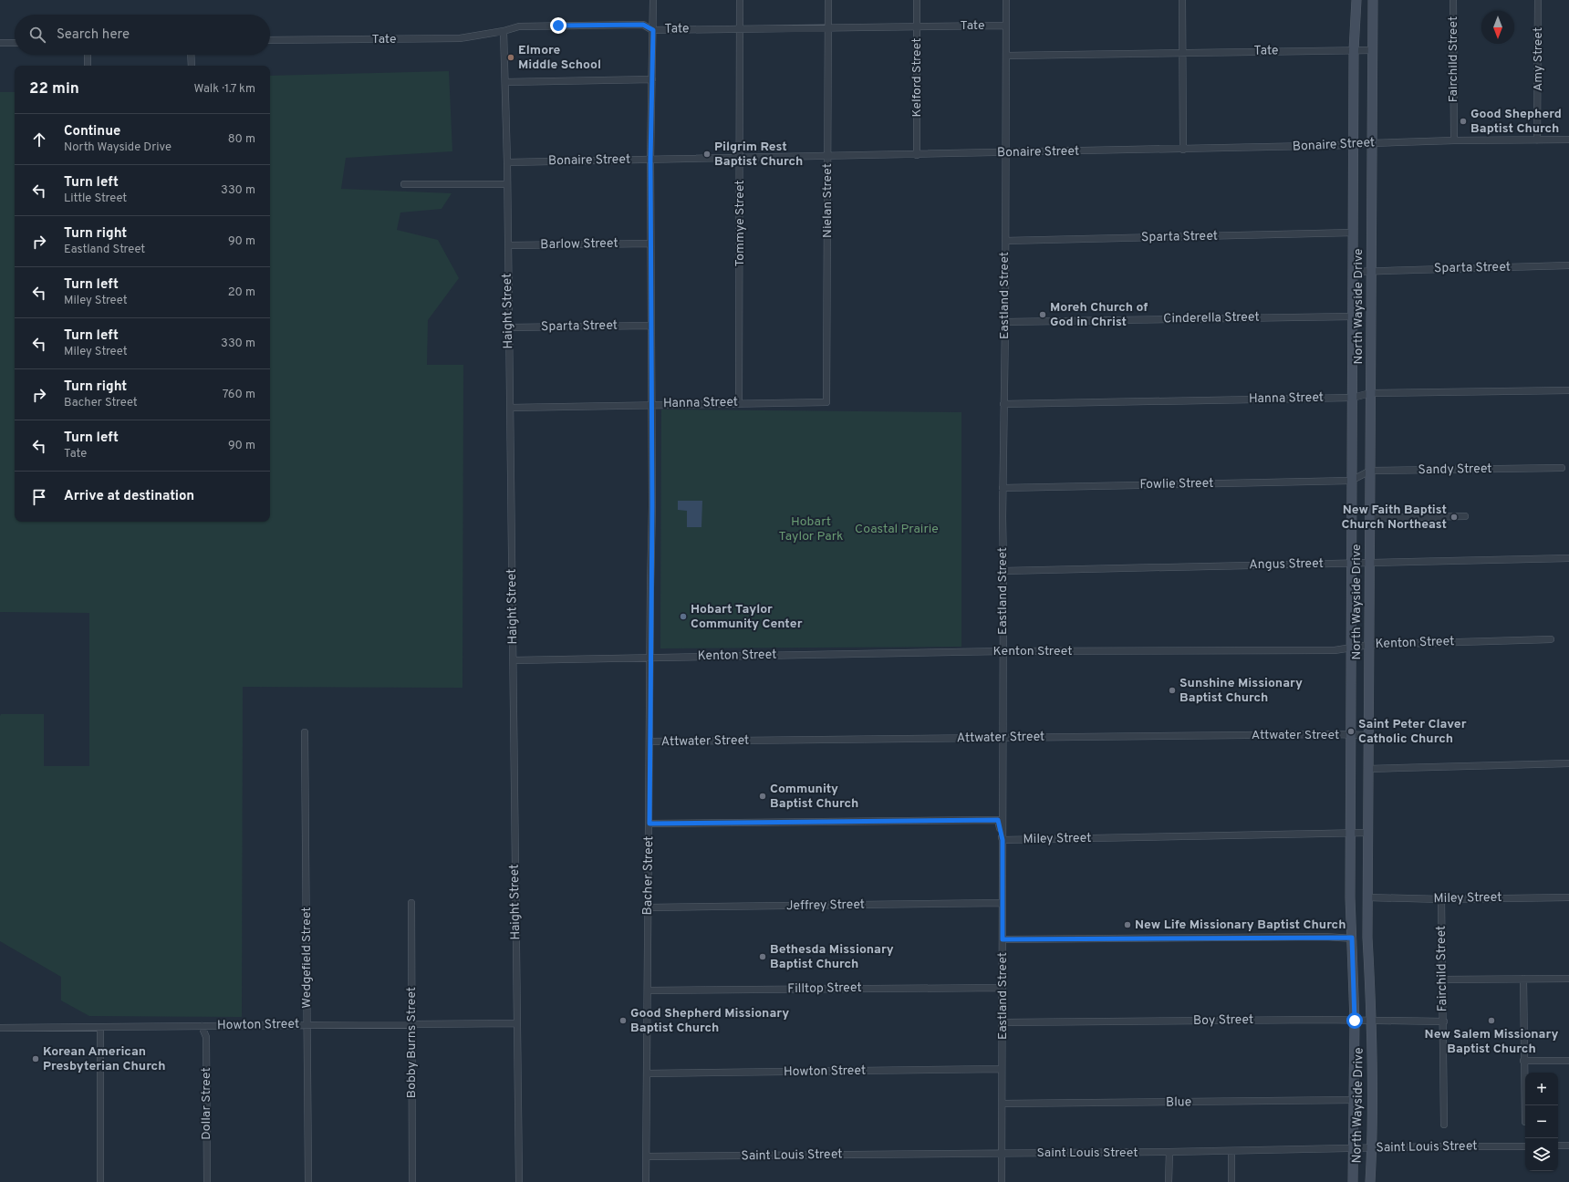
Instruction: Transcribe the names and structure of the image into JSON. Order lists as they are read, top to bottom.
{
  "streets": {
    "main road": ["North Wayside Drive"],
    "street": [
      "Tate",
      "Fairchild Street",
      "Amy Street",
      "Kelford Street",
      "Bonaire Street",
      "Nielan Street",
      "Tommye Street",
      "Sparta Street",
      "Barlow Street",
      "Eastland Street",
      "Haight Street",
      "Cinderella Street",
      "Hanna Street",
      "Sandy Street",
      "Fowlie Street",
      "Angus Street",
      "Kenton Street",
      "Attwater Street",
      "Miley Street",
      "Bacher Street",
      "Jeffrey Street",
      "Wedgefield Street",
      "Filltop Street",
      "Boy Street",
      "Howton Street",
      "Bobby Burns Street",
      "Blue",
      "Dollar Street",
      "Saint Louis Street"
    ]
  },
  "crossings": [
    ["Tate", "Kelford Street"],
    ["Tate", "Nielan Street"],
    ["Tate", "Tommye Street"],
    ["Tate", "Eastland Street"],
    ["Tate", "North Wayside Drive"],
    ["Tate", "Haight Street"],
    ["Tate", "Bacher Street"],
    ["Fairchild Street", "Bonaire Street"],
    ["Fairchild Street", "Miley Street"],
    ["Fairchild Street", "Boy Street"],
    ["Amy Street", "Bonaire Street"],
    ["Kelford Street", "Bonaire Street"],
    ["Bonaire Street", "Nielan Street"],
    ["Bonaire Street", "Tommye Street"],
    ["Bonaire Street", "Eastland Street"],
    ["Bonaire Street", "North Wayside Drive"],
    ["Bonaire Street", "Haight Street"],
    ["Bonaire Street", "Bacher Street"],
    ["Nielan Street", "Hanna Street"],
    ["Tommye Street", "Hanna Street"],
    ["Sparta Street", "Eastland Street"],
    ["Sparta Street", "North Wayside Drive"],
    ["Sparta Street", "Haight Street"],
    ["Sparta Street", "Bacher Street"],
    ["Barlow Street", "Haight Street"],
    ["Barlow Street", "Bacher Street"],
    ["Eastland Street", "Cinderella Street"],
    ["Eastland Street", "Hanna Street"],
    ["Eastland Street", "Fowlie Street"],
    ["Eastland Street", "Angus Street"],
    ["Eastland Street", "Kenton Street"],
    ["Eastland Street", "Attwater Street"],
    ["Eastland Street", "Miley Street"],
    ["Eastland Street", "Jeffrey Street"],
    ["Eastland Street", "Filltop Street"],
    ["Eastland Street", "Boy Street"],
    ["Eastland Street", "Howton Street"],
    ["Eastland Street", "Blue"],
    ["Eastland Street", "Saint Louis Street"],
    ["North Wayside Drive", "Cinderella Street"],
    ["North Wayside Drive", "Hanna Street"],
    ["North Wayside Drive", "Sandy Street"],
    ["North Wayside Drive", "Fowlie Street"],
    ["North Wayside Drive", "Angus Street"],
    ["North Wayside Drive", "Kenton Street"],
    ["North Wayside Drive", "Attwater Street"],
    ["North Wayside Drive", "Miley Street"],
    ["North Wayside Drive", "Boy Street"],
    ["North Wayside Drive", "Blue"],
    ["North Wayside Drive", "Saint Louis Street"],
    ["Haight Street", "Hanna Street"],
    ["Haight Street", "Kenton Street"],
    ["Haight Street", "Howton Street"],
    ["Hanna Street", "Bacher Street"],
    ["Sandy Street", "Fowlie Street"],
    ["Kenton Street", "Bacher Street"],
    ["Attwater Street", "Bacher Street"],
    ["Bacher Street", "Jeffrey Street"],
    ["Bacher Street", "Filltop Street"],
    ["Bacher Street", "Howton Street"],
    ["Bacher Street", "Saint Louis Street"],
    ["Wedgefield Street", "Howton Street"],
    ["Howton Street", "Bobby Burns Street"],
    ["Howton Street", "Dollar Street"]
  ],
  "parks": ["Hobart Taylor Park", "Coastal Prairie"],
  "places": [
    "Elmore Middle School",
    "Good Shepherd Baptist Church",
    "Pilgrim Rest Baptist Church",
    "Moreh Church of God in Christ",
    "New Faith Baptist Church Northeast",
    "Hobart Taylor Community Center",
    "Sunshine Missionary Baptist Church",
    "Saint Peter Claver Catholic Church",
    "Community Baptist Church",
    "New Life Missionary Baptist Church",
    "Bethesda Missionary Baptist Church",
    "Good Shepherd Missionary Baptist Church",
    "New Salem Missionary Baptist Church",
    "Korean American Presbyterian Church"
  ],
  "north": "bottom",
  "page": {
    "search": "Search here",
    "heading": ["22 min", "Walk · 1.7 km"],
    "list": [
      ["Continue", "North Wayside Drive", "80 m"],
      ["Turn left", "Little Street", "330 m"],
      ["Turn right", "Eastland Street", "90 m"],
      ["Turn left", "Miley Street", "20 m"],
      ["Turn left", "Miley Street", "330 m"],
      ["Turn right", "Bacher Street", "760 m"],
      ["Turn left", "Tate", "90 m"],
      "Arrive at destination"
    ],
    "map_buttons": ["+", "−"]
  }
}
